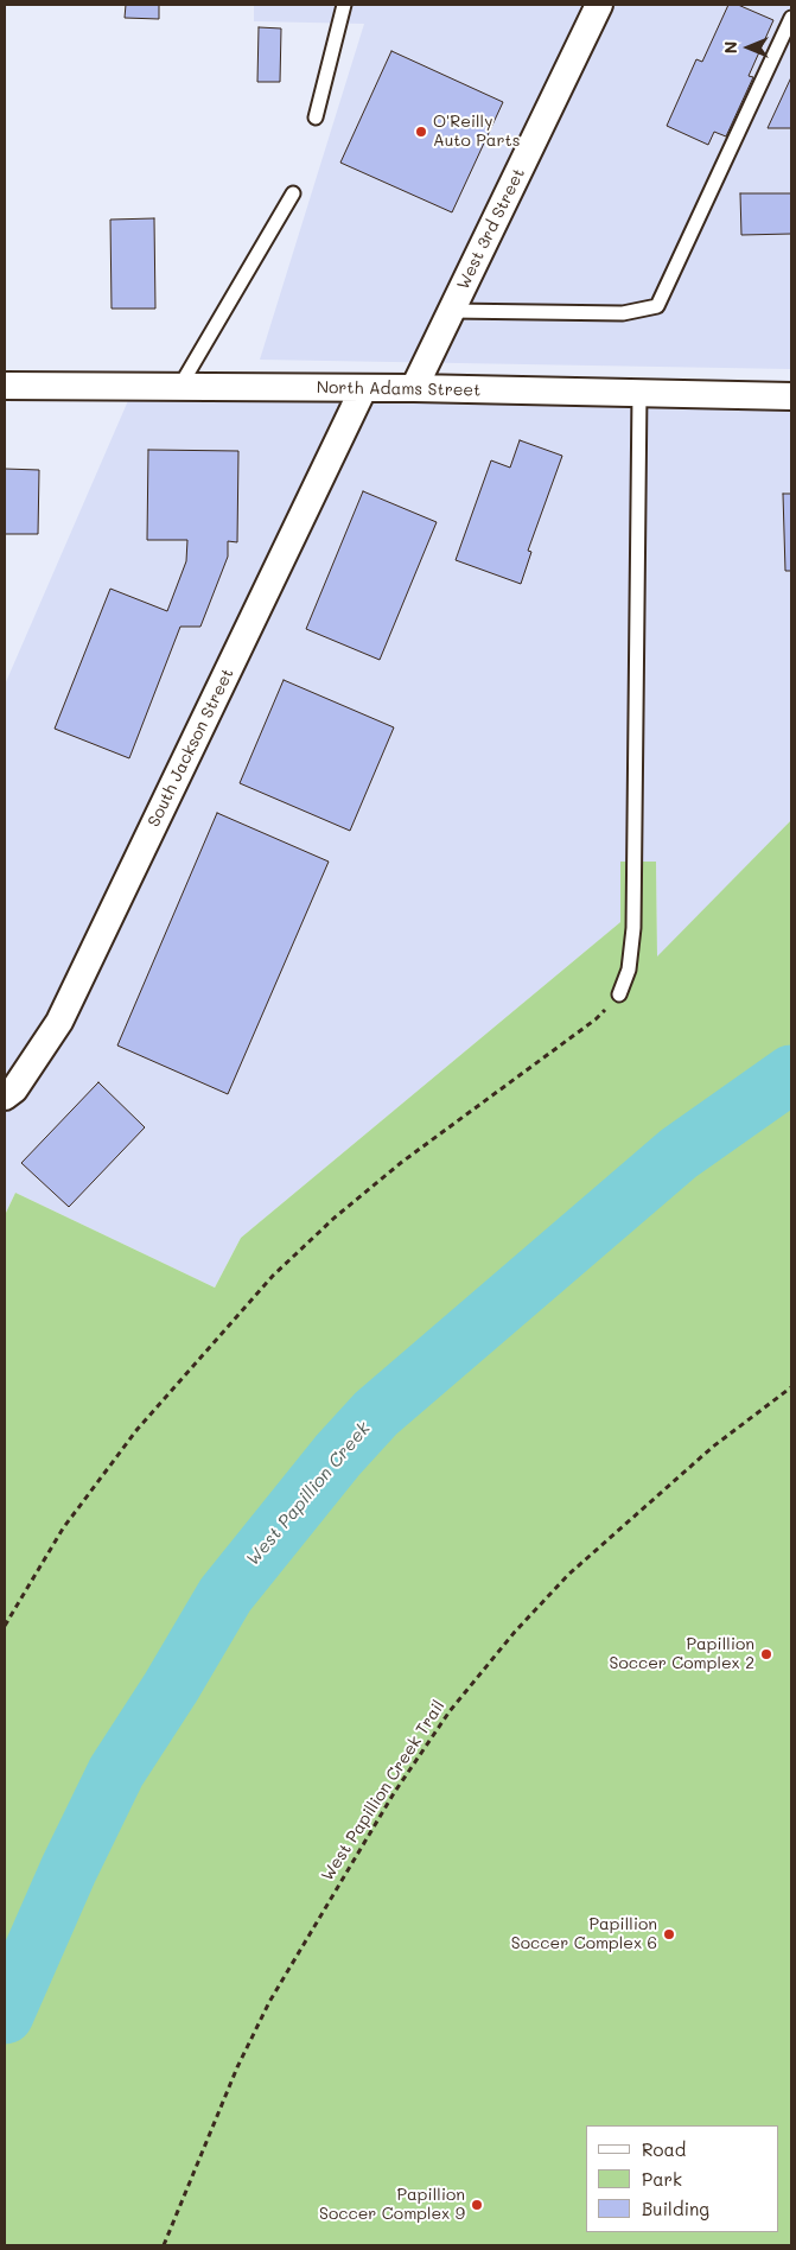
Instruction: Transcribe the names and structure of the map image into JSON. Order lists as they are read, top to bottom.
{
  "streets": {
    "street": ["West 3rd Street", "North Adams Street", "South Jackson Street"],
    "path": ["West Papillion Creek Trail"]
  },
  "crossings": [
    ["West 3rd Street", "North Adams Street"],
    ["North Adams Street", "South Jackson Street"]
  ],
  "water": ["West Papillion Creek"],
  "places": [
    "O'Reilly Auto Parts",
    "Papillion Soccer Complex 2",
    "Papillion Soccer Complex 6",
    "Papillion Soccer Complex 9"
  ],
  "legend": ["Road", "Park", "Building"],
  "north": "left"
}
